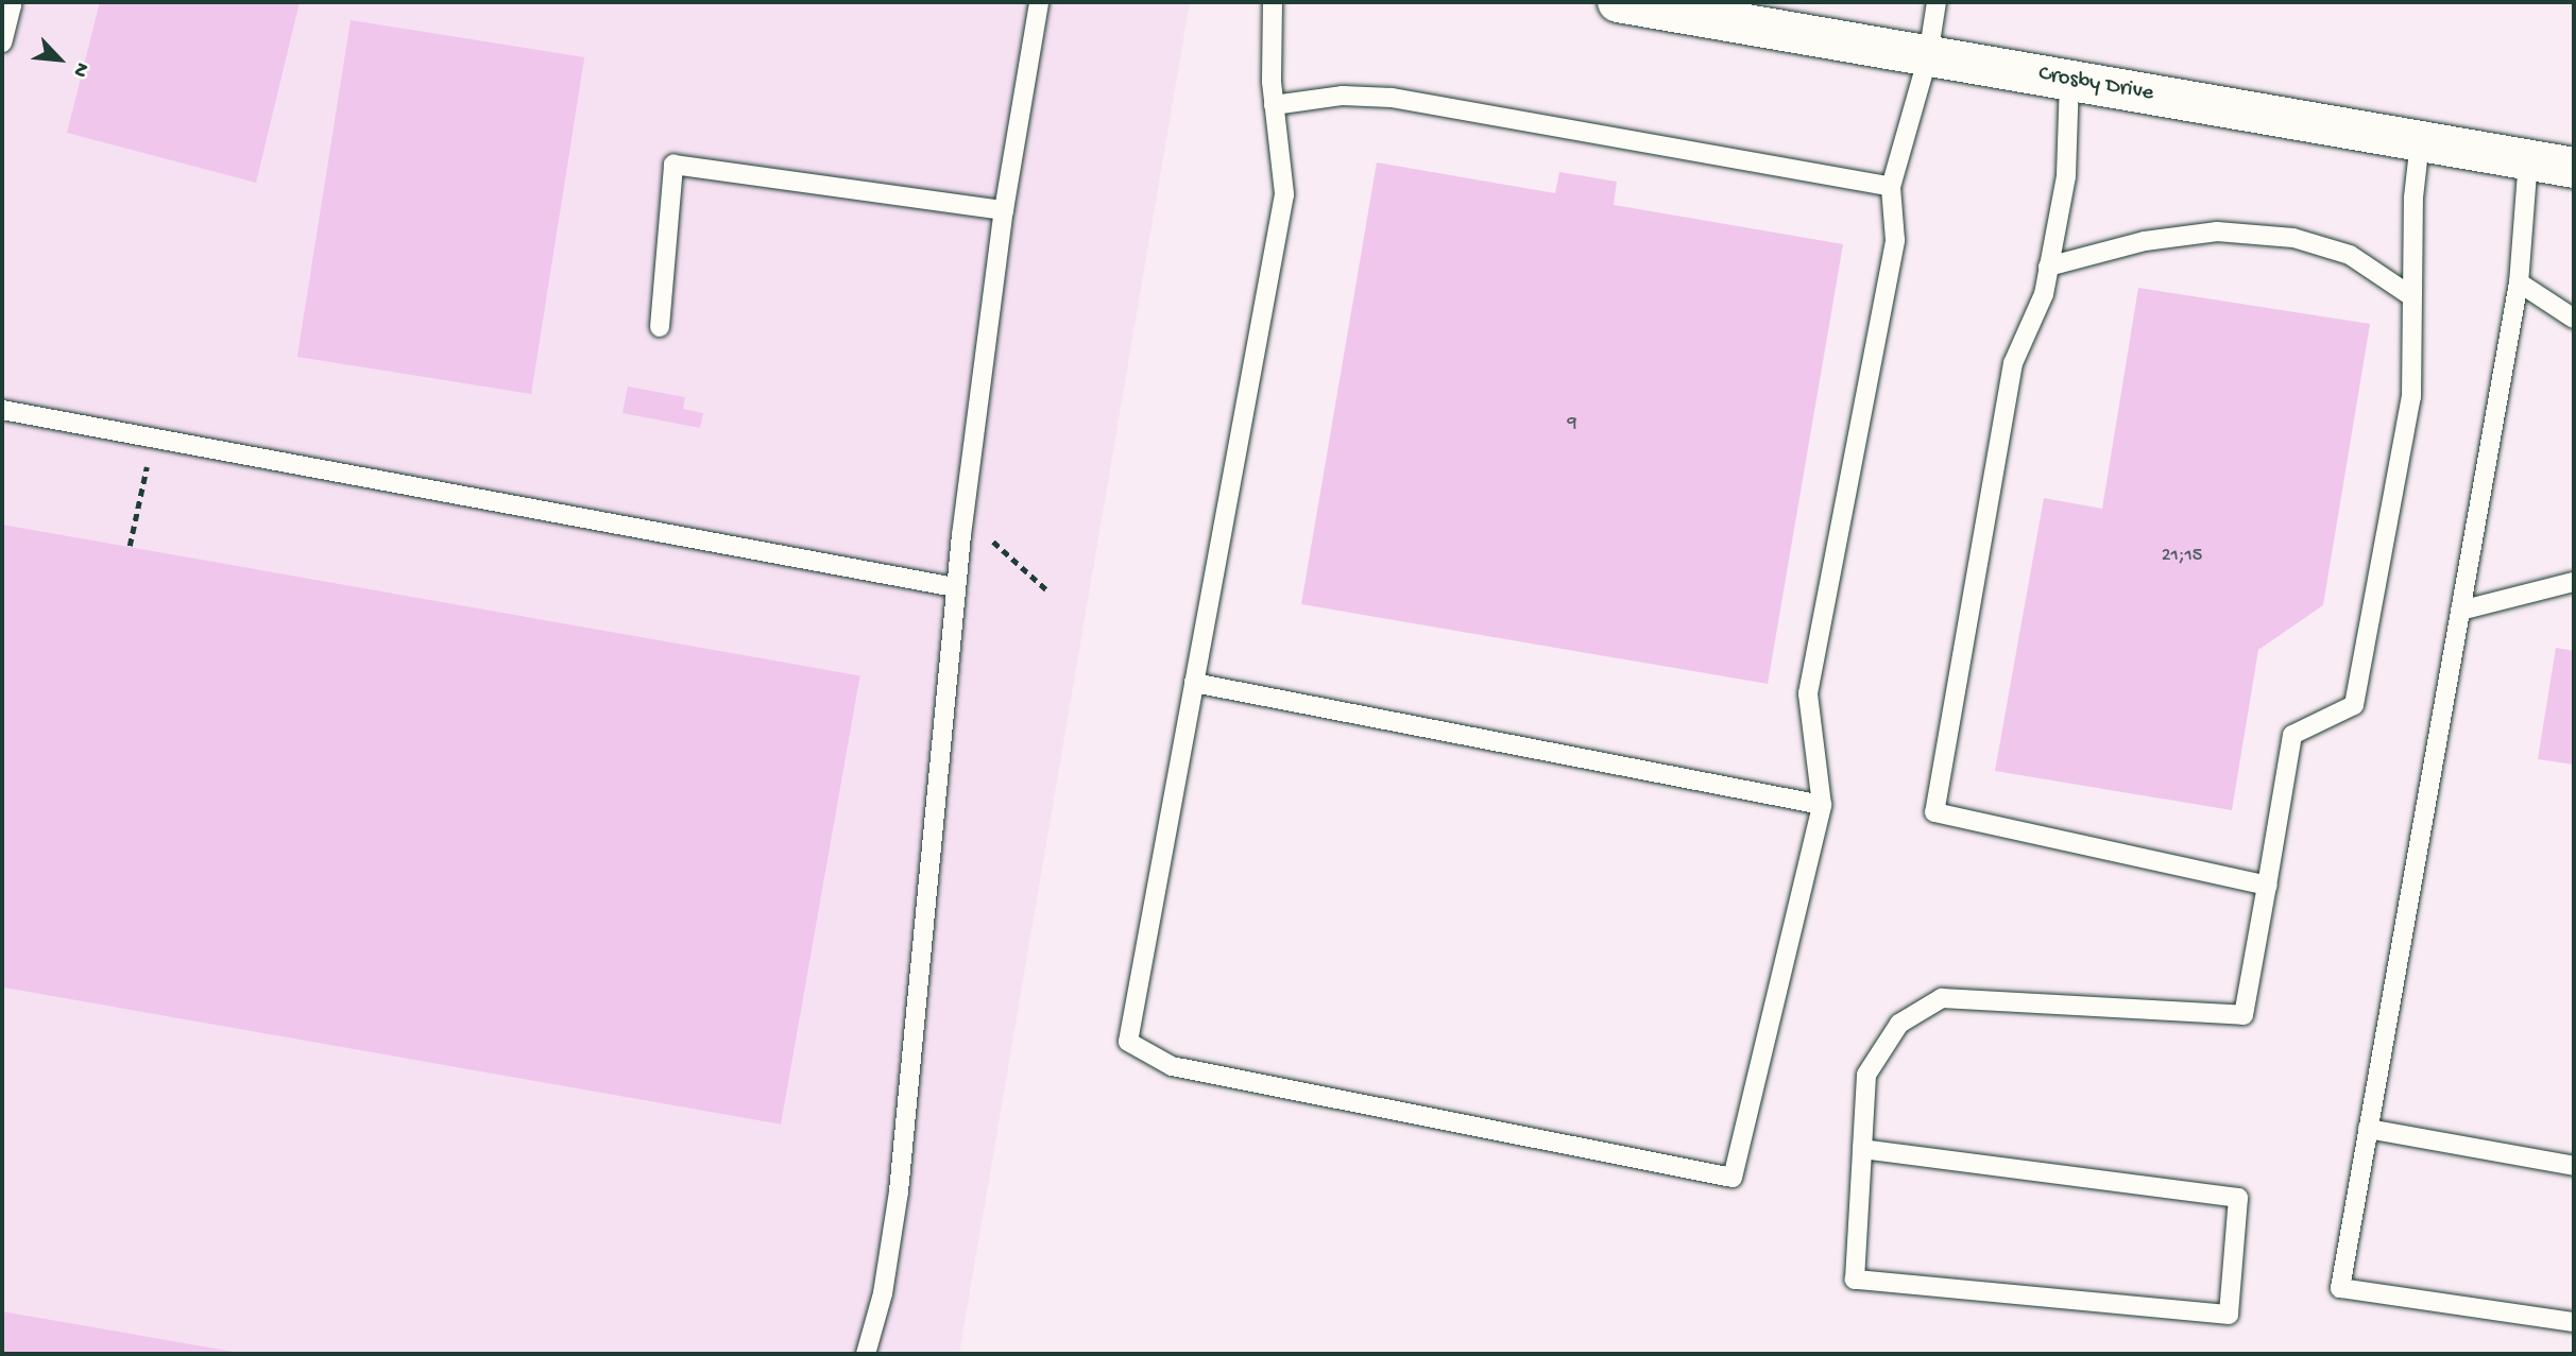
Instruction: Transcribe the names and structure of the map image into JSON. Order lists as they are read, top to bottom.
{
  "streets": {
    "main road": ["Crosby Drive"]
  },
  "house_numbers": ["9", "21;15"],
  "north": "bottom right"
}
